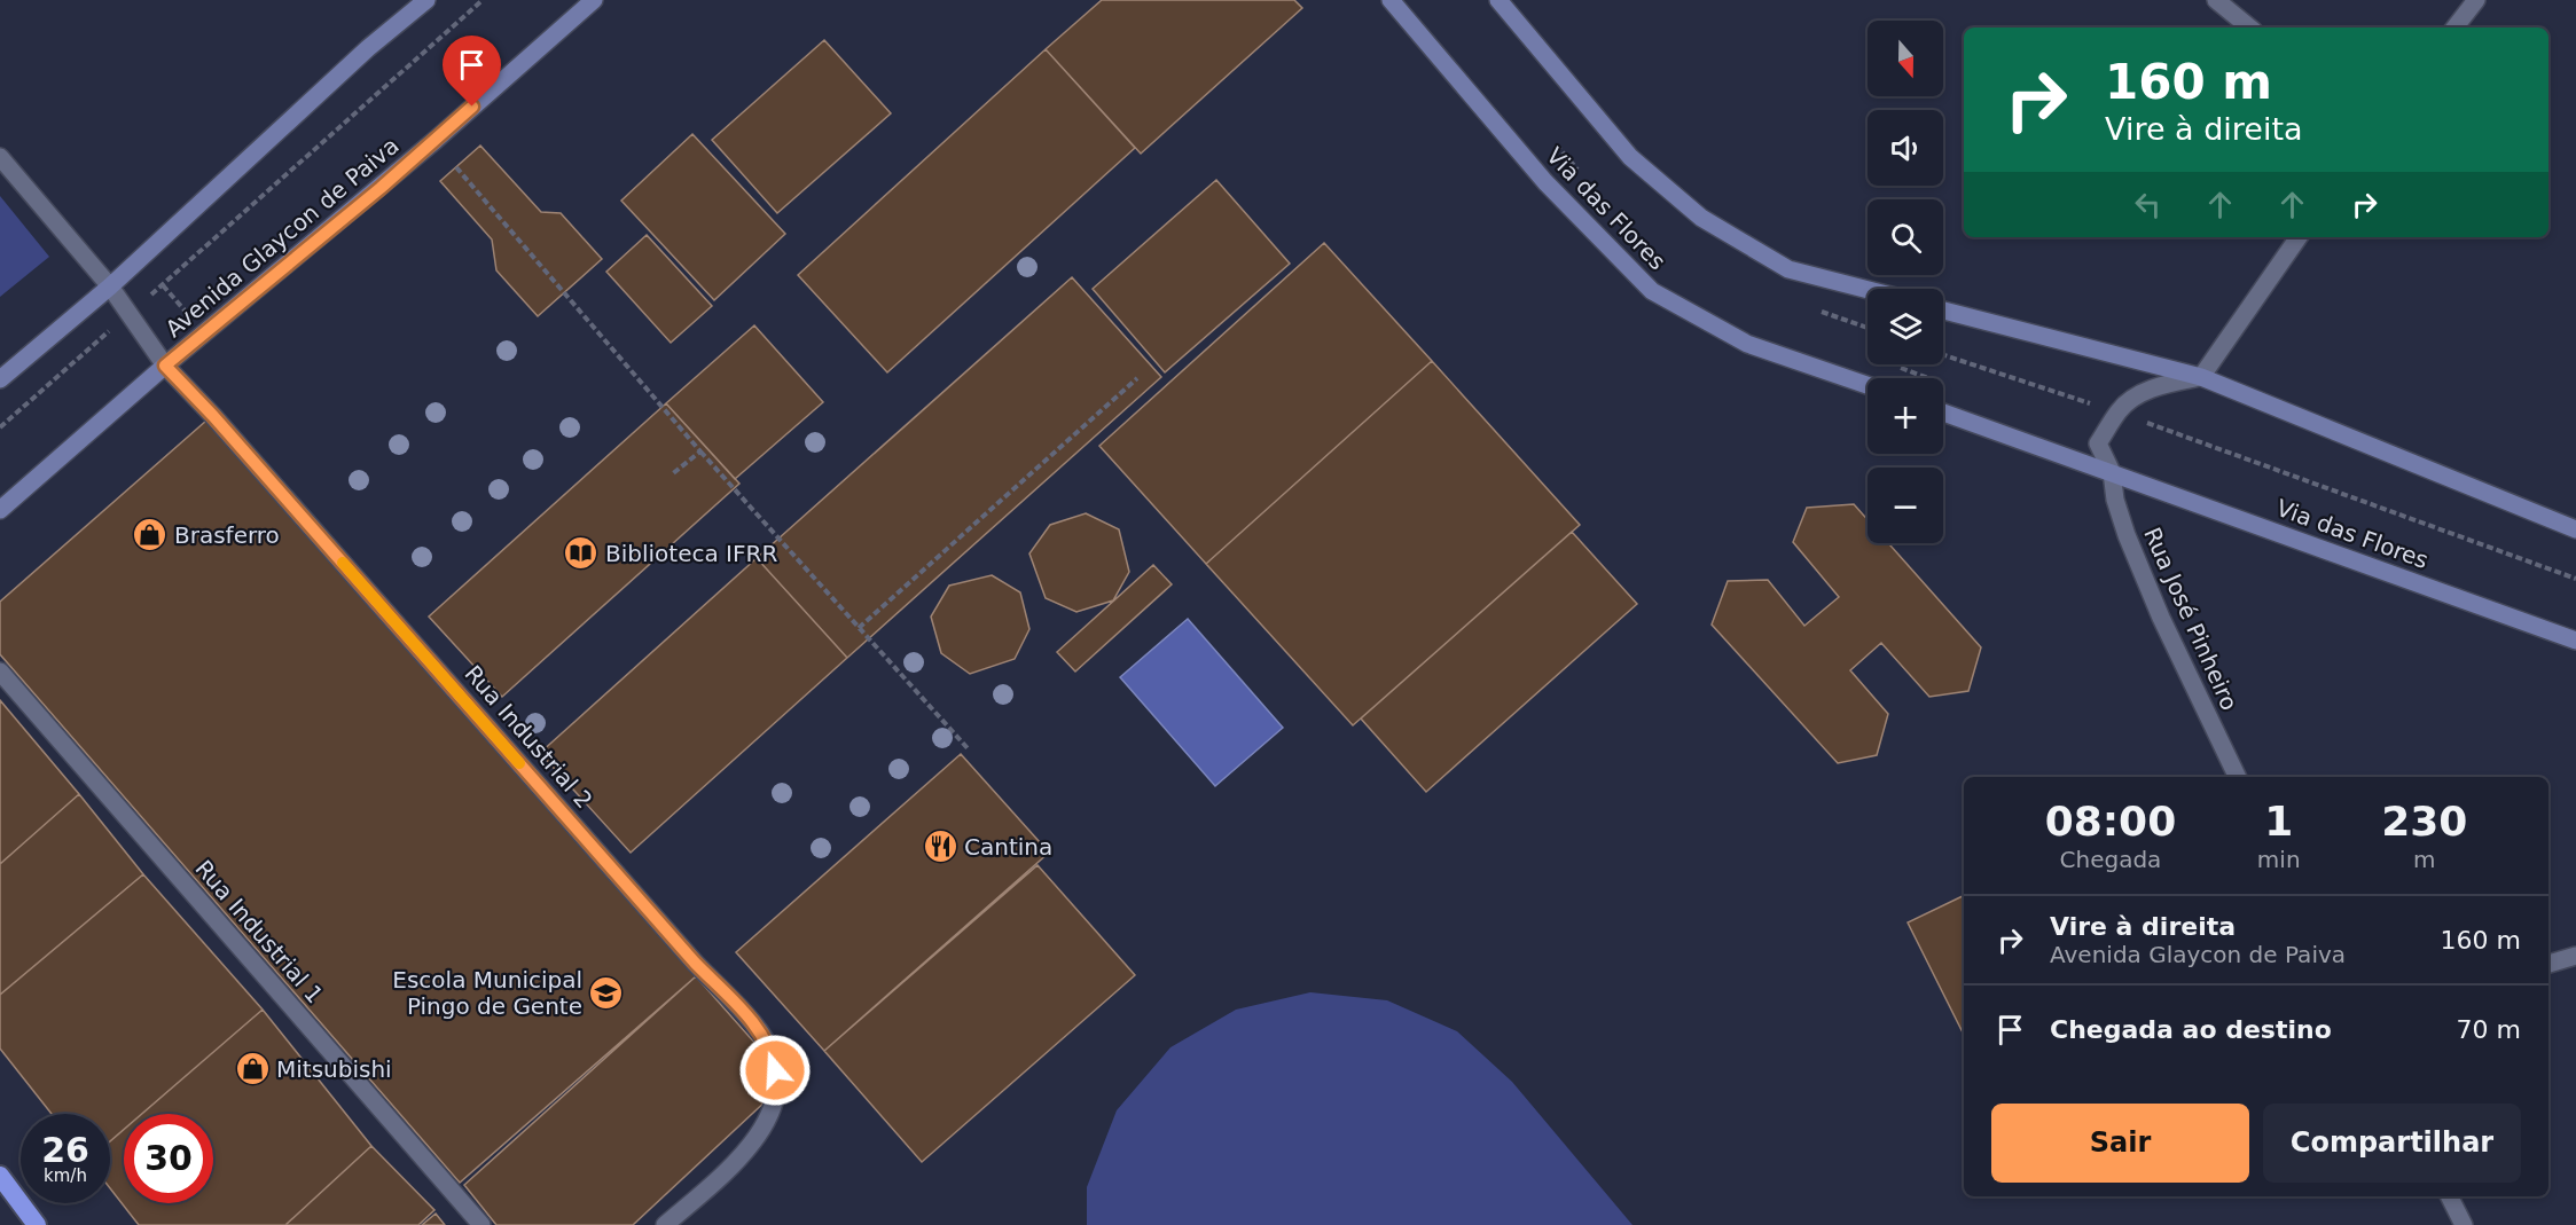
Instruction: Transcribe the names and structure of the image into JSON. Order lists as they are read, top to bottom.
{
  "streets": {
    "main road": ["Via das Flores", "Avenida Glaycon de Paiva"],
    "street": ["Rua José Pinheiro", "Rua Industrial 2", "Rua Industrial 1"]
  },
  "crossings": [
    ["Via das Flores", "Rua José Pinheiro"],
    ["Avenida Glaycon de Paiva", "Rua Industrial 2"]
  ],
  "places": {
    "shop": ["Brasferro", "Mitsubishi"],
    "library": ["Biblioteca IFRR"],
    "restaurant": ["Cantina"],
    "school or university": ["Escola Municipal Pingo de Gente"]
  },
  "north": "bottom",
  "page": {
    "map_buttons": ["+", "−"],
    "turn": ["160 m", "Vire à direita"],
    "eta": [
      "08:00",
      "Chegada",
      "1",
      "min",
      "230",
      "m"
    ],
    "list": [
      {
        "name": "Vire à direita",
        "note": "Avenida Glaycon de Paiva",
        "value": "160 m"
      },
      {
        "name": "Chegada ao destino",
        "value": "70 m"
      }
    ],
    "buttons": ["Sair", "Compartilhar"],
    "speed": "26 km/h",
    "limit": "30"
  }
}
